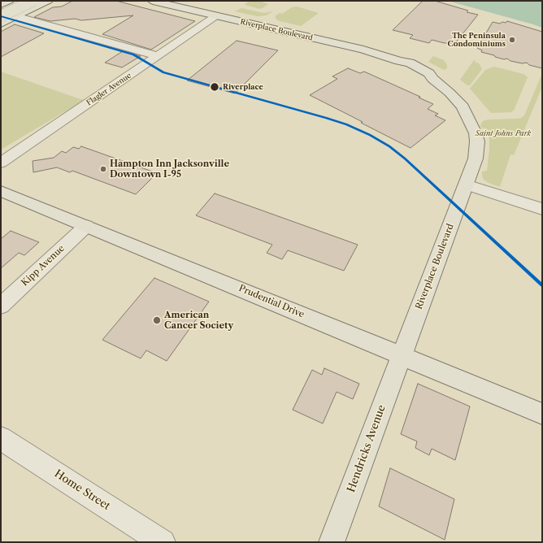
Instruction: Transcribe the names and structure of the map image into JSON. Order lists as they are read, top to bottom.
{
  "streets": {
    "main road": ["Riverplace Boulevard", "Prudential Drive", "Hendricks Avenue"],
    "street": ["Flagler Avenue", "Kipp Avenue", "Home Street"]
  },
  "crossings": [
    ["Riverplace Boulevard", "Flagler Avenue"],
    ["Riverplace Boulevard", "Prudential Drive"],
    ["Riverplace Boulevard", "Hendricks Avenue"],
    ["Kipp Avenue", "Prudential Drive"],
    ["Prudential Drive", "Hendricks Avenue"]
  ],
  "parks": ["Saint Johns Park"],
  "places": [
    "The Peninsula Condominiums",
    "Riverplace",
    "Hampton Inn Jacksonville Downtown I-95",
    "American Cancer Society"
  ]
}
